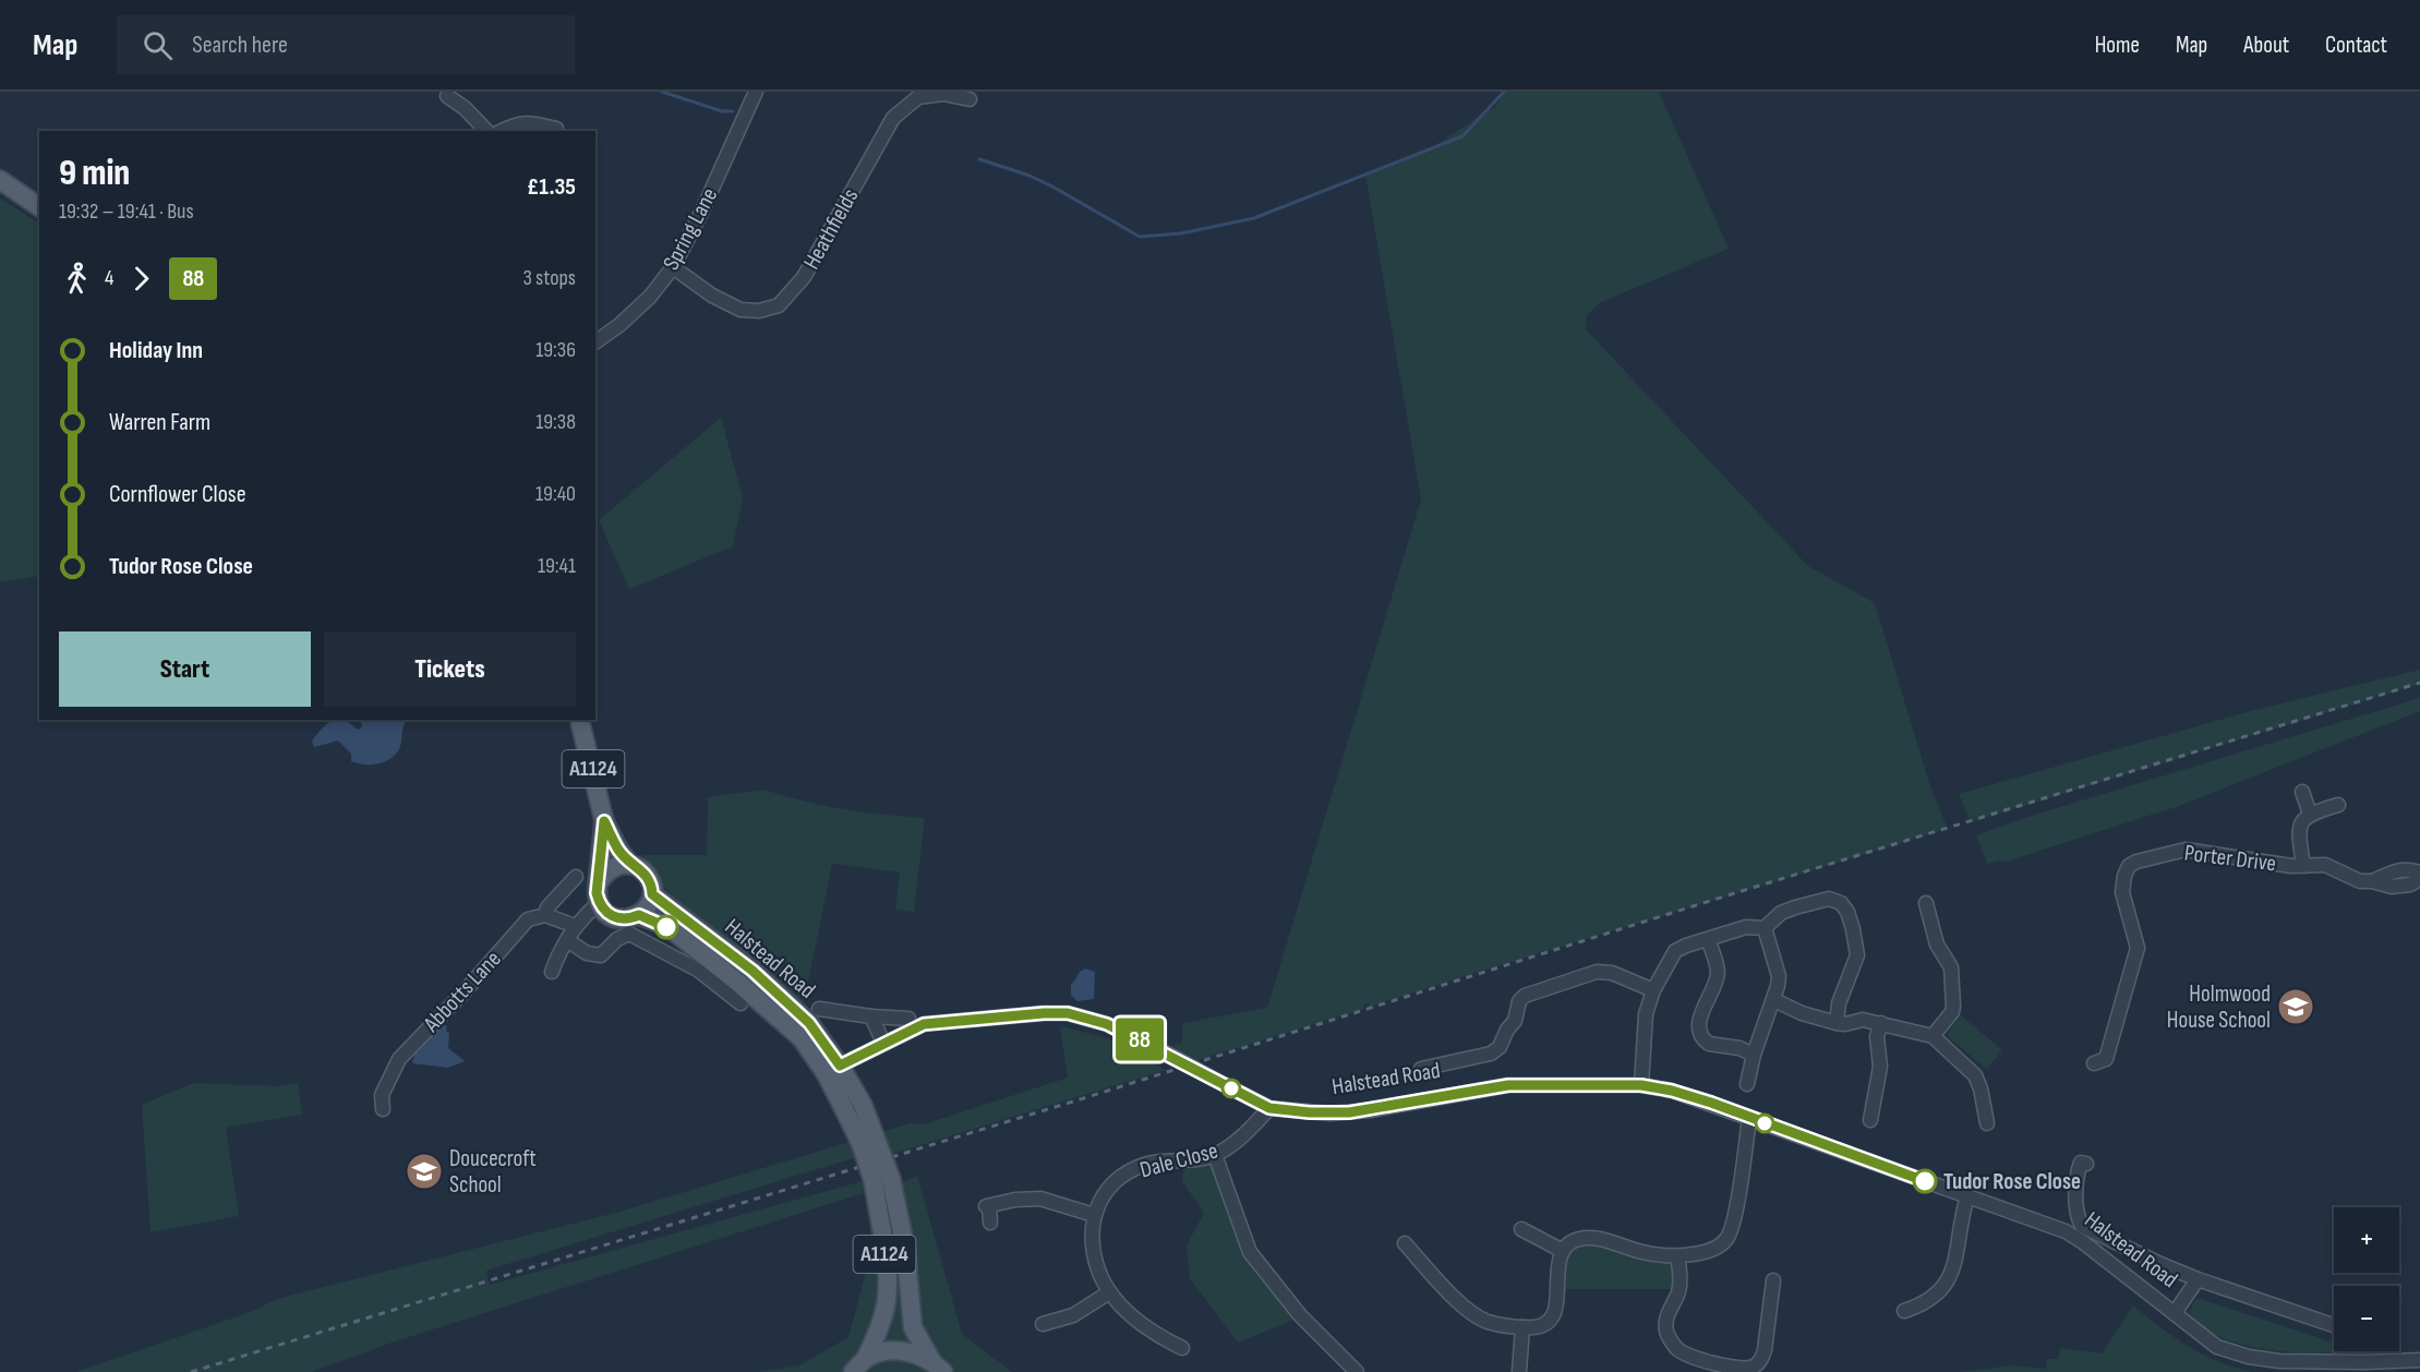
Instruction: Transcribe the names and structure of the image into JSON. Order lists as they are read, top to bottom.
{
  "streets": {
    "main road": ["A1124", "Halstead Road"],
    "street": [
      "Spring Lane",
      "Heathfields",
      "Porter Drive",
      "Abbotts Lane",
      "Dale Close"
    ]
  },
  "crossings": [
    ["Spring Lane", "Heathfields"],
    ["A1124", "Halstead Road"],
    ["Halstead Road", "Dale Close"]
  ],
  "places": {
    "school or university": ["Holmwood House School", "Doucecroft School"],
    "other": ["Tudor Rose Close"]
  },
  "lines": ["bus line 88"],
  "page": {
    "header": "Map",
    "search": "Search here",
    "nav": [
      "Home",
      "Map",
      "About",
      "Contact"
    ],
    "on_map": "88",
    "heading": ["9 min", "19:32 – 19:41 · Bus", "£1.35"],
    "legs": ["4", "88", "3 stops"],
    "list": [
      {
        "name": "Holiday Inn",
        "value": "19:36"
      },
      {
        "name": "Warren Farm",
        "value": "19:38"
      },
      {
        "name": "Cornflower Close",
        "value": "19:40"
      },
      {
        "name": "Tudor Rose Close",
        "value": "19:41"
      }
    ],
    "buttons": ["Start", "Tickets"],
    "map_buttons": ["+", "−"]
  }
}
